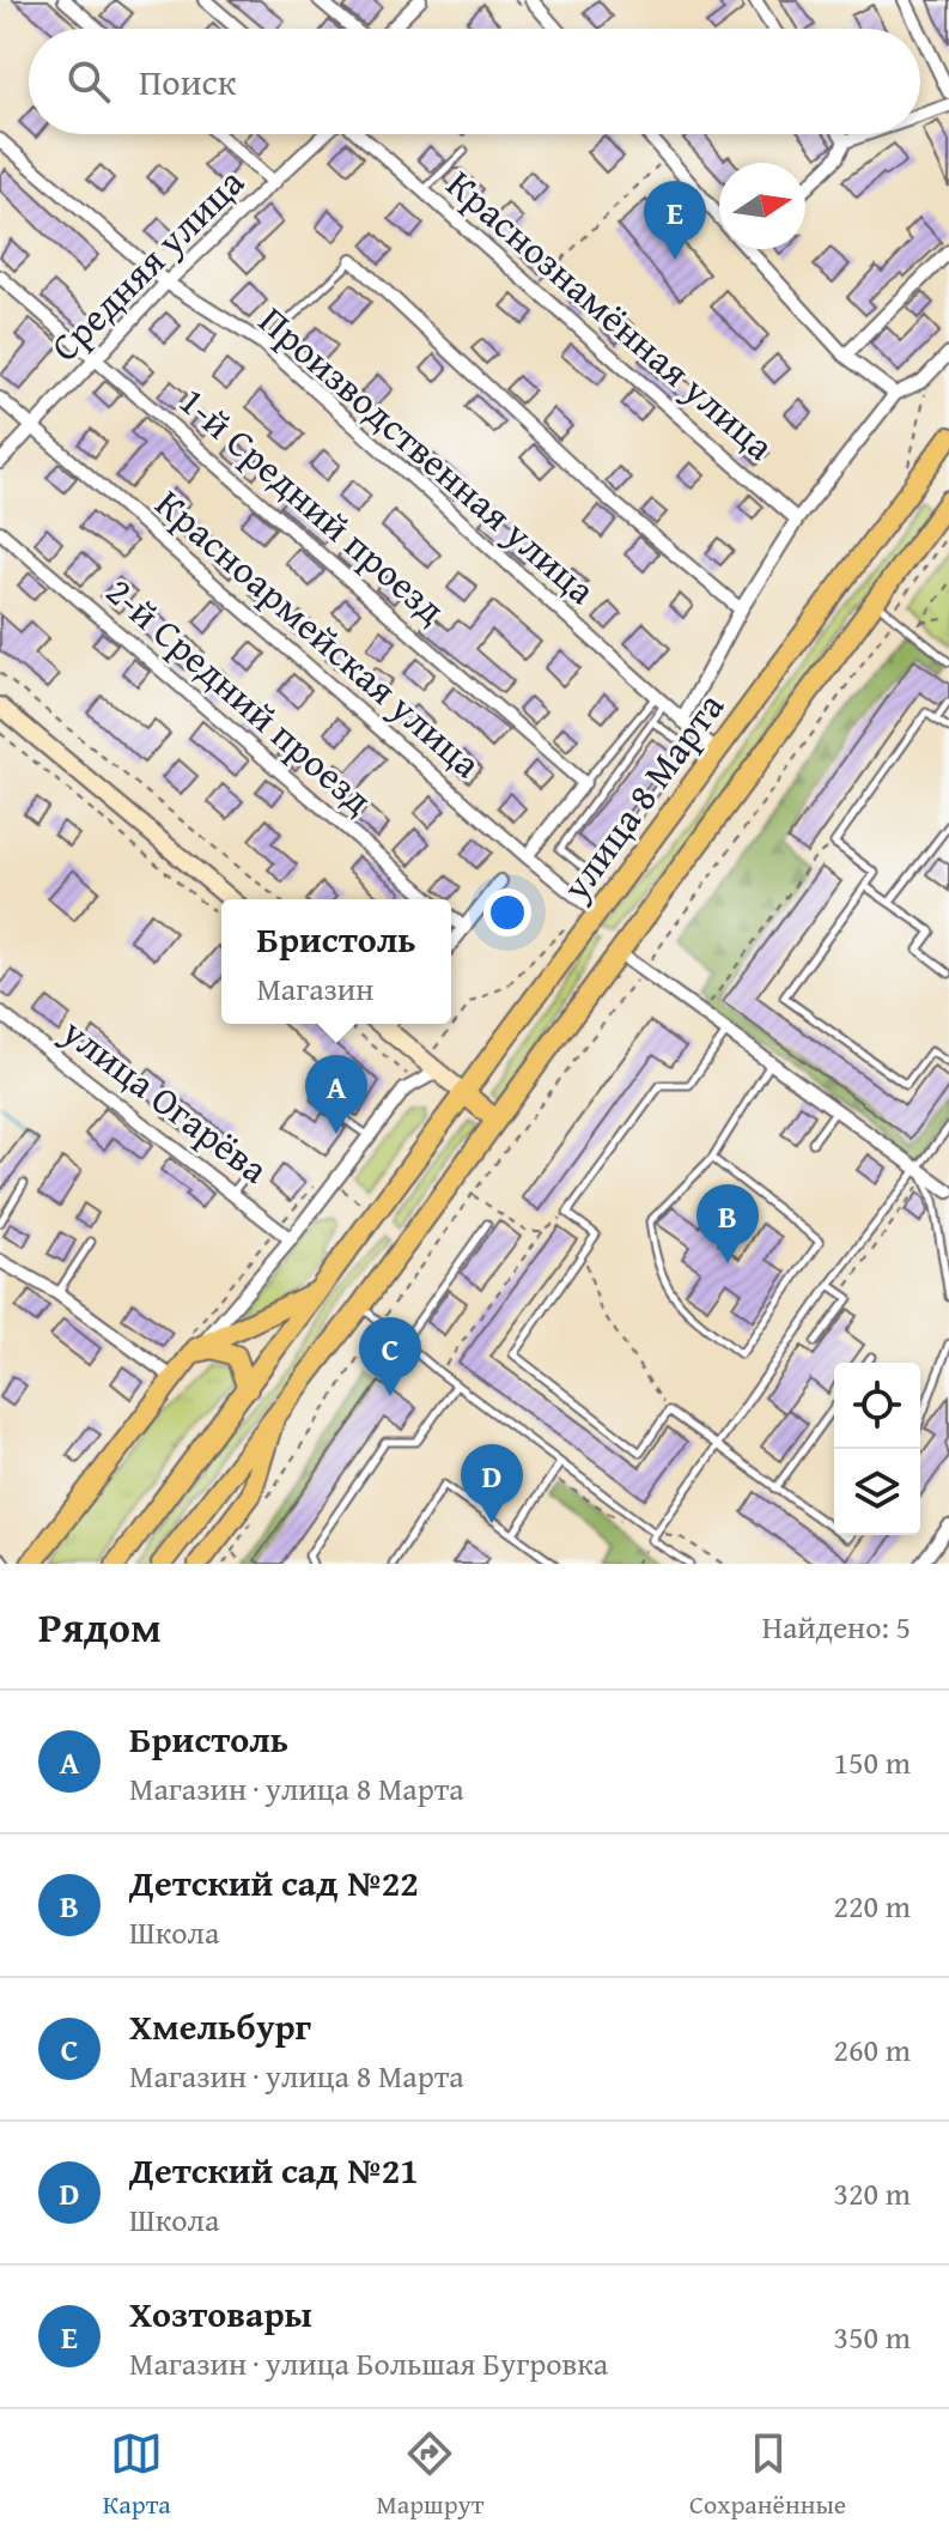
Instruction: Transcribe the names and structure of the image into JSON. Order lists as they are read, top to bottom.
{
  "streets": {
    "main road": ["улица 8 Марта"],
    "street": [
      "Средняя улица",
      "Краснознамённая улица",
      "Производственная улица",
      "1-й Средний проезд",
      "Красноармейская улица",
      "2-й Средний проезд",
      "улица Огарёва"
    ]
  },
  "crossings": [
    ["Средняя улица", "Производственная улица"],
    ["Средняя улица", "1-й Средний проезд"],
    ["Средняя улица", "Красноармейская улица"],
    ["Производственная улица", "улица 8 Марта"],
    ["Красноармейская улица", "улица 8 Марта"]
  ],
  "north": "right",
  "page": {
    "search": "Поиск",
    "pins": [
      "E",
      "A",
      "B",
      "C",
      "D"
    ],
    "popup": ["Бристоль", "Магазин"],
    "heading": ["Рядом", "Найдено: 5"],
    "list": [
      {
        "mark": "A",
        "name": "Бристоль",
        "note": "Магазин · улица 8 Марта",
        "value": "150 m"
      },
      {
        "mark": "B",
        "name": "Детский сад №22",
        "note": "Школа",
        "value": "220 m"
      },
      {
        "mark": "C",
        "name": "Хмельбург",
        "note": "Магазин · улица 8 Марта",
        "value": "260 m"
      },
      {
        "mark": "D",
        "name": "Детский сад №21",
        "note": "Школа",
        "value": "320 m"
      },
      {
        "mark": "E",
        "name": "Хозтовары",
        "note": "Магазин · улица Большая Бугровка",
        "value": "350 m"
      }
    ],
    "nav": ["Карта", "Маршрут", "Сохранённые"]
  }
}
